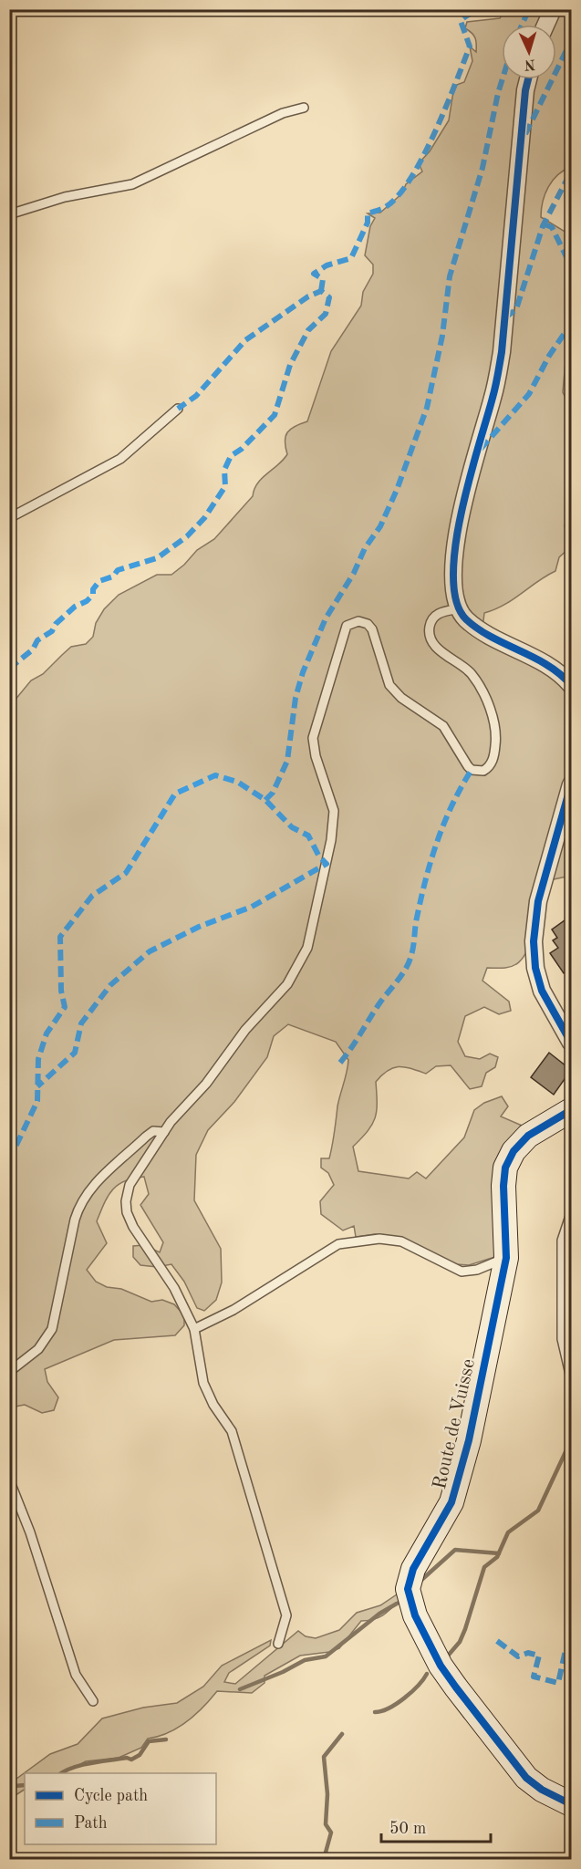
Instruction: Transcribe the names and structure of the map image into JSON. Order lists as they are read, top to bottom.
{
  "streets": {
    "street": ["Route de Vuisse"]
  },
  "legend": ["Cycle path", "Path"],
  "scale_bar": "50 m",
  "north": "bottom"
}
